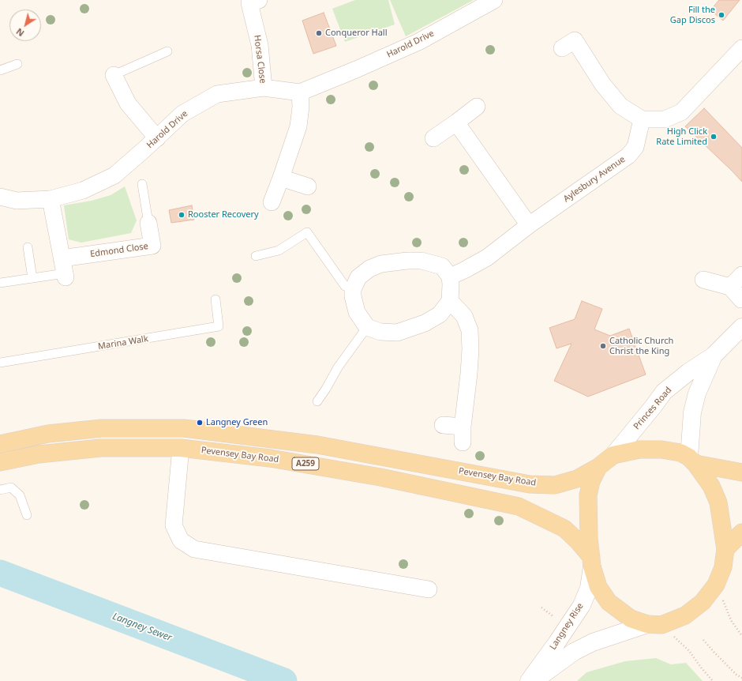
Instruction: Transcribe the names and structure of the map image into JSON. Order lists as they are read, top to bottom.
{
  "streets": {
    "main road": ["Pevensey Bay Road", "A259"],
    "street": [
      "Harold Drive",
      "Horsa Close",
      "Aylesbury Avenue",
      "Edmond Close",
      "Princes Road",
      "Langney Rise"
    ],
    "lane": ["Marina Walk"]
  },
  "crossings": [
    ["Harold Drive", "Horsa Close"],
    ["Princes Road", "Pevensey Bay Road"],
    ["Pevensey Bay Road", "Langney Rise"]
  ],
  "water": ["Langney Sewer"],
  "places": [
    "Fill the Gap Discos",
    "Conqueror Hall",
    "High Click Rate Limited",
    "Rooster Recovery",
    "Catholic Church Christ the King",
    "Langney Green"
  ],
  "north": "bottom left"
}
